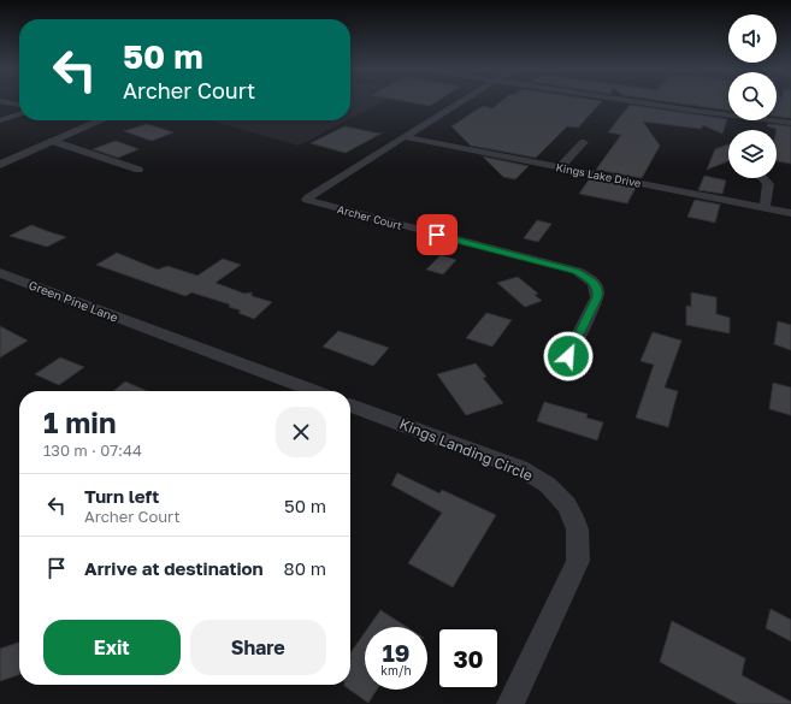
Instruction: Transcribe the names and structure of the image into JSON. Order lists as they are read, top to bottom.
{
  "streets": {
    "street": [
      "Kings Lake Drive",
      "Archer Court",
      "Green Pine Lane",
      "Kings Landing Circle"
    ]
  },
  "crossings": [
    ["Kings Lake Drive", "Archer Court"]
  ],
  "page": {
    "turn": ["50 m", "Archer Court"],
    "heading": ["1 min", "130 m · 07:44"],
    "list": [
      {
        "name": "Turn left",
        "note": "Archer Court",
        "value": "50 m"
      },
      {
        "name": "Arrive at destination",
        "value": "80 m"
      }
    ],
    "buttons": ["Exit", "Share"],
    "speed": "19 km/h",
    "limit": "30"
  }
}
